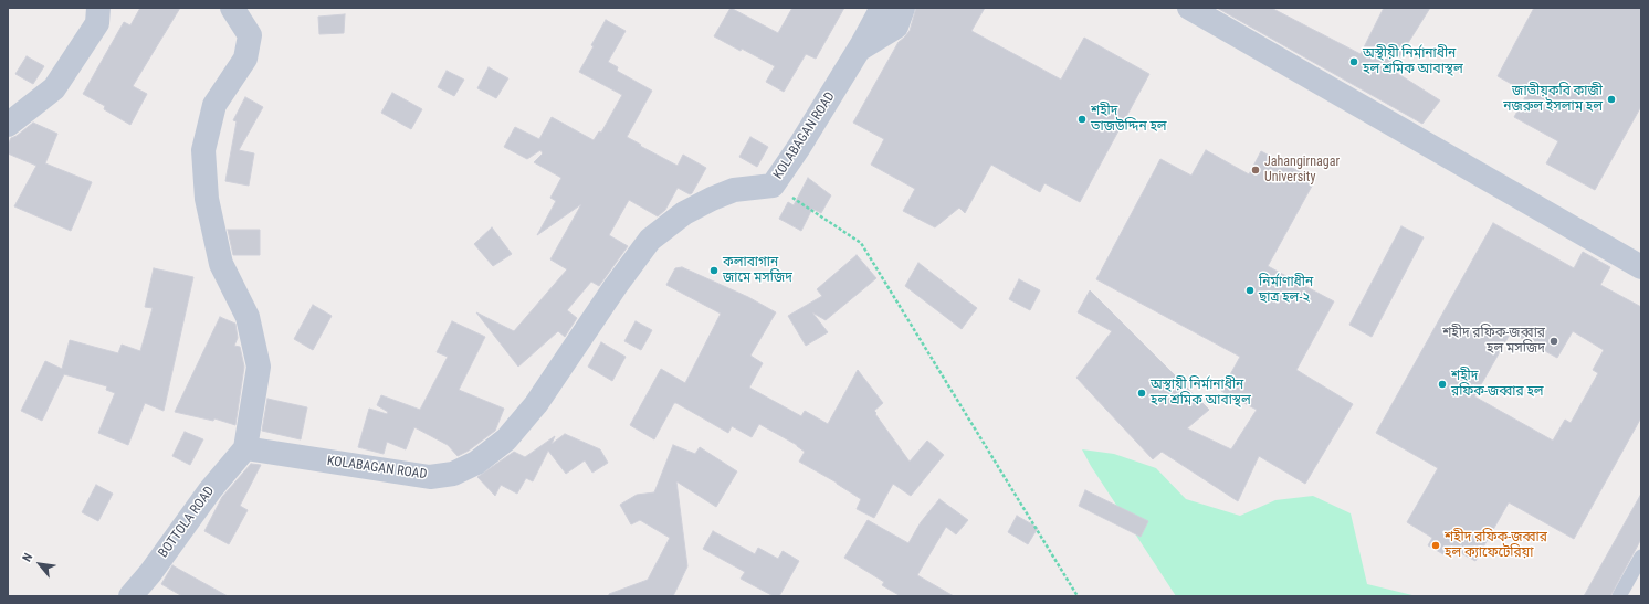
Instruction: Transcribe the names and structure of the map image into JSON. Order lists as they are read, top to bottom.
{
  "streets": {
    "street": ["KOLABAGAN ROAD", "BOTTOLA ROAD"]
  },
  "crossings": [
    ["KOLABAGAN ROAD", "BOTTOLA ROAD"]
  ],
  "places": [
    "অস্থীয়ী নির্মানাধীন হল শ্রমিক আবাস্থল",
    "জাতীয়কবি কাজী নজরুল ইসলাম হল",
    "শহীদ তাজউদ্দিন হল",
    "Jahangirnagar University",
    "কলাবাগান জামে মসজিদ",
    "নির্মাণাধীন ছাত্র হল-২",
    "শহীদ রফিক-জব্বার হল মসজিদ",
    "শহীদ রফিক-জব্বার হল",
    "অস্থায়ী নির্মানাধীন হল শ্রমিক আবাস্থল",
    "শহীদ রফিক-জব্বার হল ক্যাফেটেরিয়া"
  ],
  "north": "top left"
}
